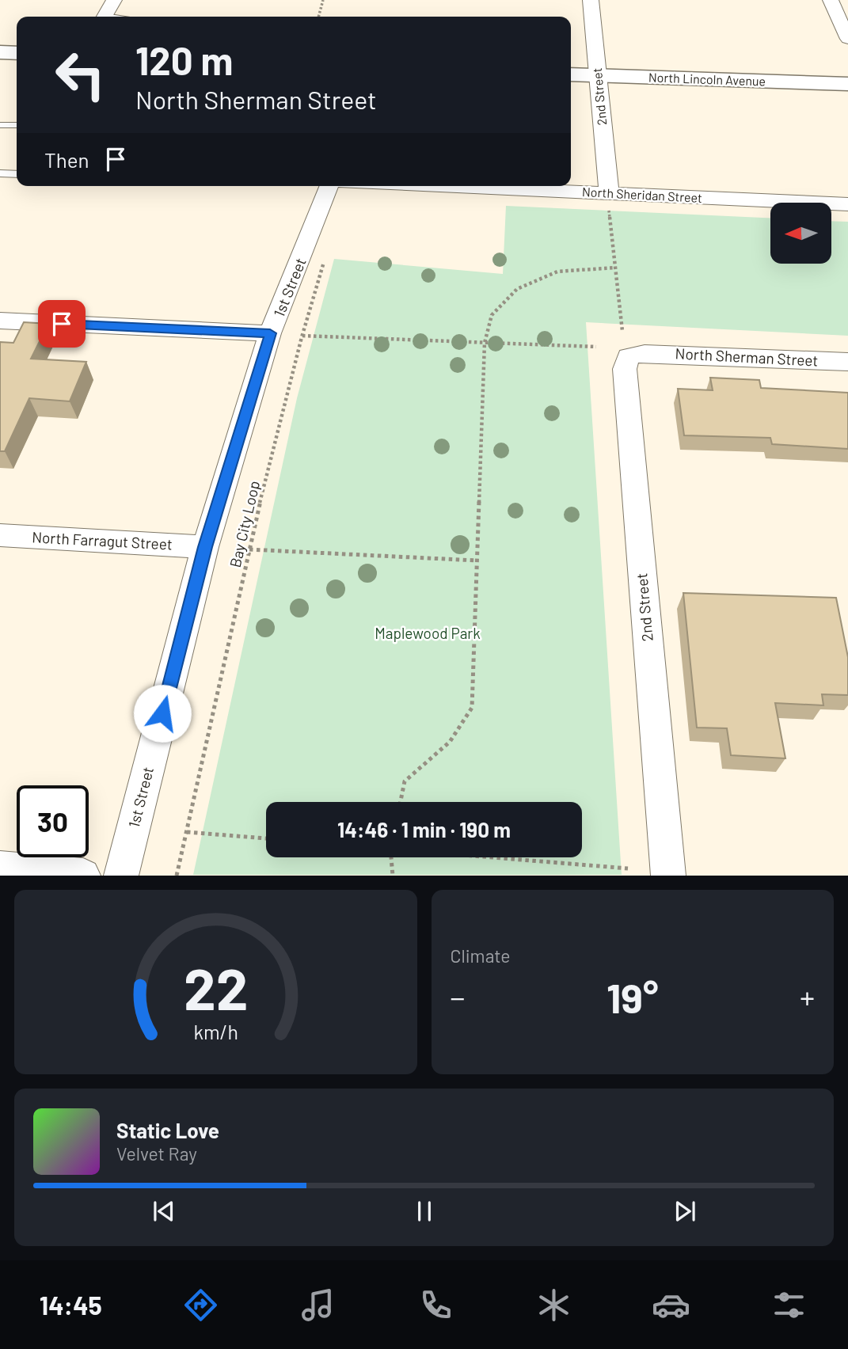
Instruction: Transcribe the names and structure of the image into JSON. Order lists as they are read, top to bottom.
{
  "streets": {
    "street": [
      "North Lincoln Avenue",
      "2nd Street",
      "North Sheridan Street",
      "1st Street",
      "North Sherman Street",
      "North Farragut Street"
    ],
    "path": ["Bay City Loop"]
  },
  "crossings": [
    ["North Lincoln Avenue", "2nd Street"],
    ["2nd Street", "North Sheridan Street"],
    ["2nd Street", "North Sherman Street"],
    ["1st Street", "North Farragut Street"]
  ],
  "parks": ["Maplewood Park"],
  "north": "left",
  "page": {
    "turn": ["120 m", "North Sherman Street"],
    "then": "Then",
    "limit": "30",
    "trip": "14:46 · 1 min · 190 m",
    "tile": "Climate",
    "heat": ["−", "19°", "+"],
    "song": ["Static Love", "Velvet Ray"],
    "tabs": "14:45",
    "gauge": ["22", "km/h"]
  }
}
